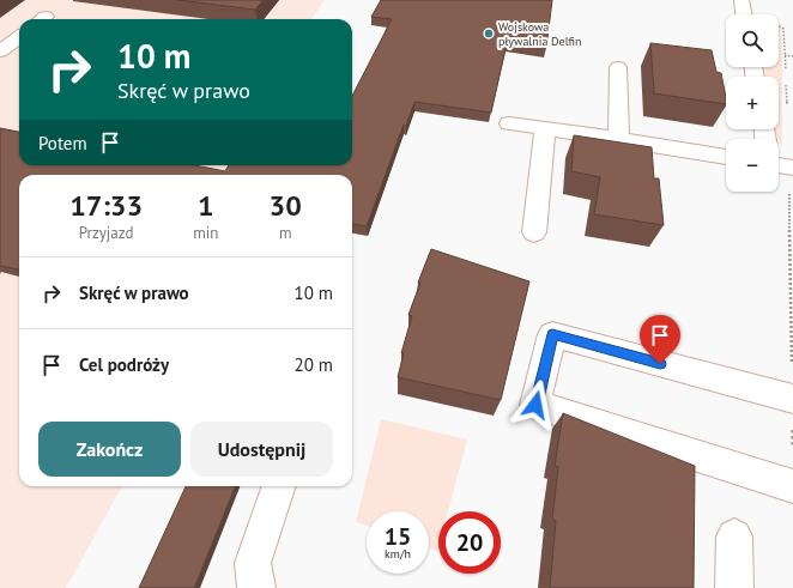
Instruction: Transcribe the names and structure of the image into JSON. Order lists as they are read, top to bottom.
{
  "places": ["Wojskowa pływalnia Delfin"],
  "page": {
    "map_buttons": ["+", "−"],
    "turn": ["10 m", "Skręć w prawo"],
    "then": "Potem",
    "eta": [
      "17:33",
      "Przyjazd",
      "1",
      "min",
      "30",
      "m"
    ],
    "list": [
      {
        "name": "Skręć w prawo",
        "value": "10 m"
      },
      {
        "name": "Cel podróży",
        "value": "20 m"
      }
    ],
    "buttons": ["Zakończ", "Udostępnij"],
    "speed": "15 km/h",
    "limit": "20"
  }
}
